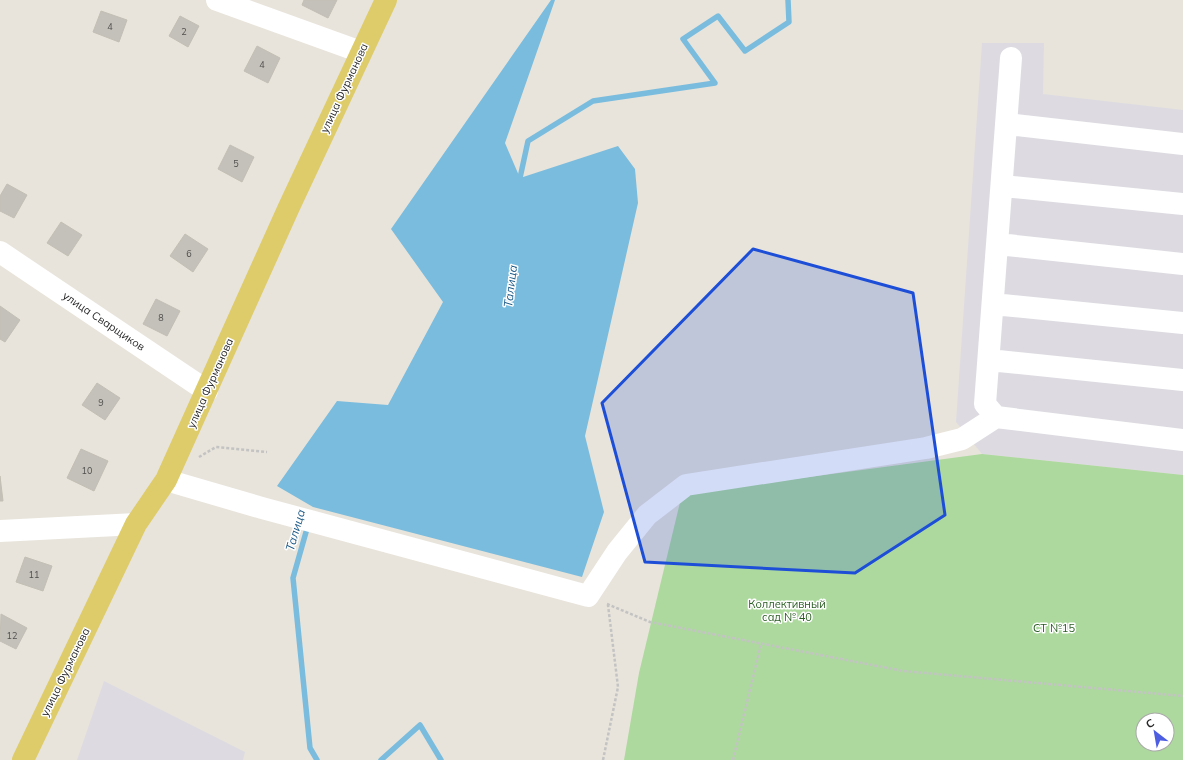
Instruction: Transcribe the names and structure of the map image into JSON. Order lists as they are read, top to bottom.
{
  "streets": {
    "main road": ["улица Фурманова"],
    "street": ["улица Сварщиков"]
  },
  "crossings": [
    ["улица Фурманова", "улица Сварщиков"]
  ],
  "water": ["Талица"],
  "parks": ["Коллективный сад № 40", "СТ №15"],
  "house_numbers": [
    "4",
    "2",
    "4",
    "5",
    "6",
    "8",
    "9",
    "10",
    "11",
    "12"
  ],
  "north": "top left"
}
